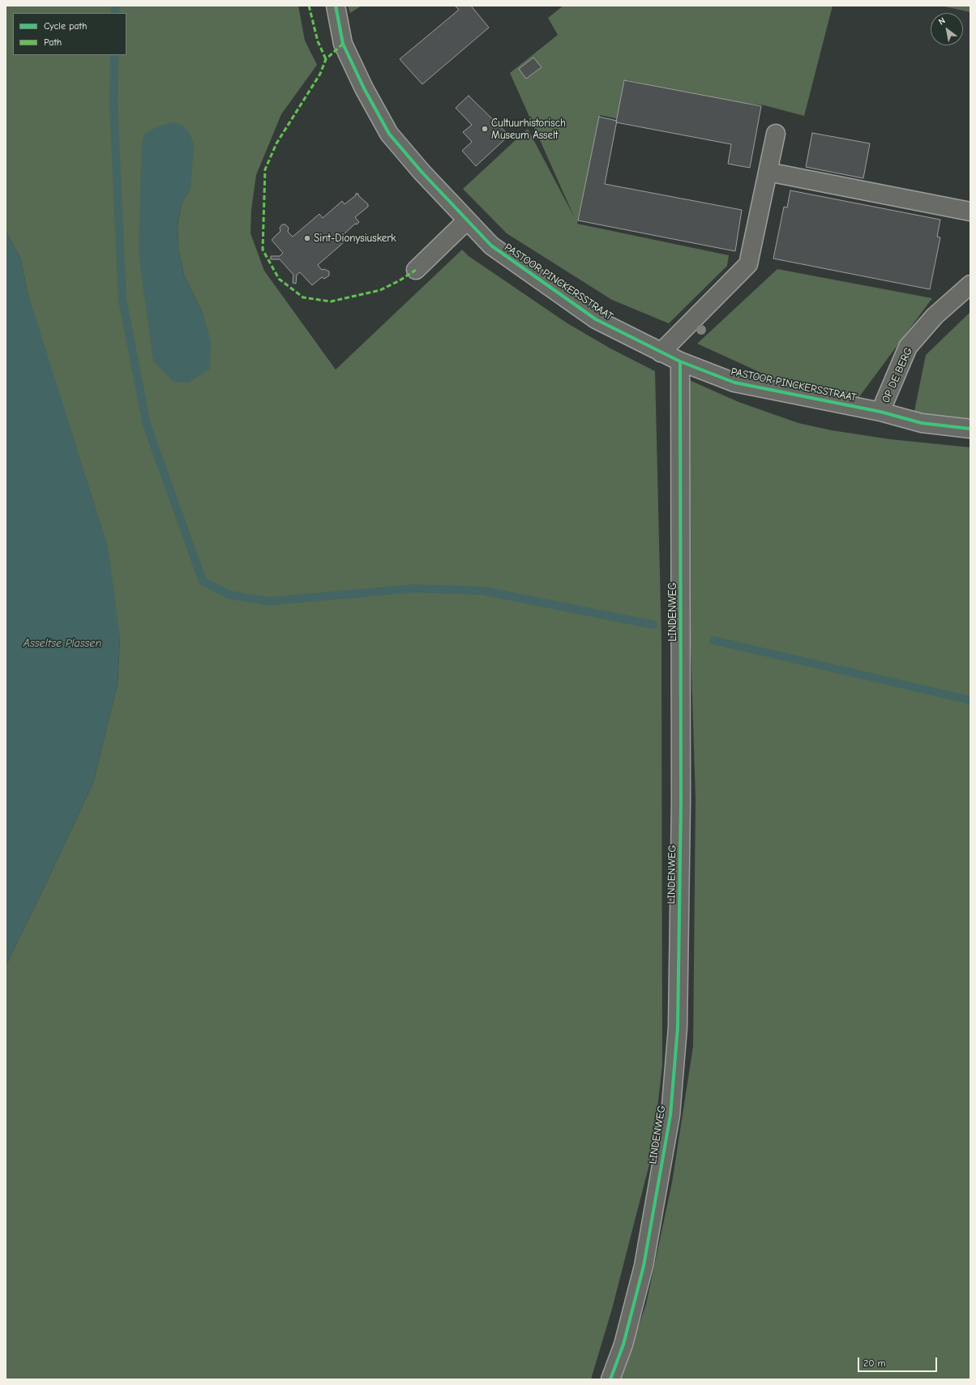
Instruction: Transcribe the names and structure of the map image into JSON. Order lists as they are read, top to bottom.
{
  "streets": {
    "street": ["PASTOOR PINCKERSSTRAAT", "OP DE BERG", "LINDENWEG"]
  },
  "crossings": [
    ["PASTOOR PINCKERSSTRAAT", "OP DE BERG"],
    ["PASTOOR PINCKERSSTRAAT", "LINDENWEG"]
  ],
  "water": ["Asseltse Plassen"],
  "places": ["Cultuurhistorisch Museum Asselt", "Sint-Dionysiuskerk"],
  "legend": ["Cycle path", "Path"],
  "scale_bar": "20 m",
  "north": "top left"
}
